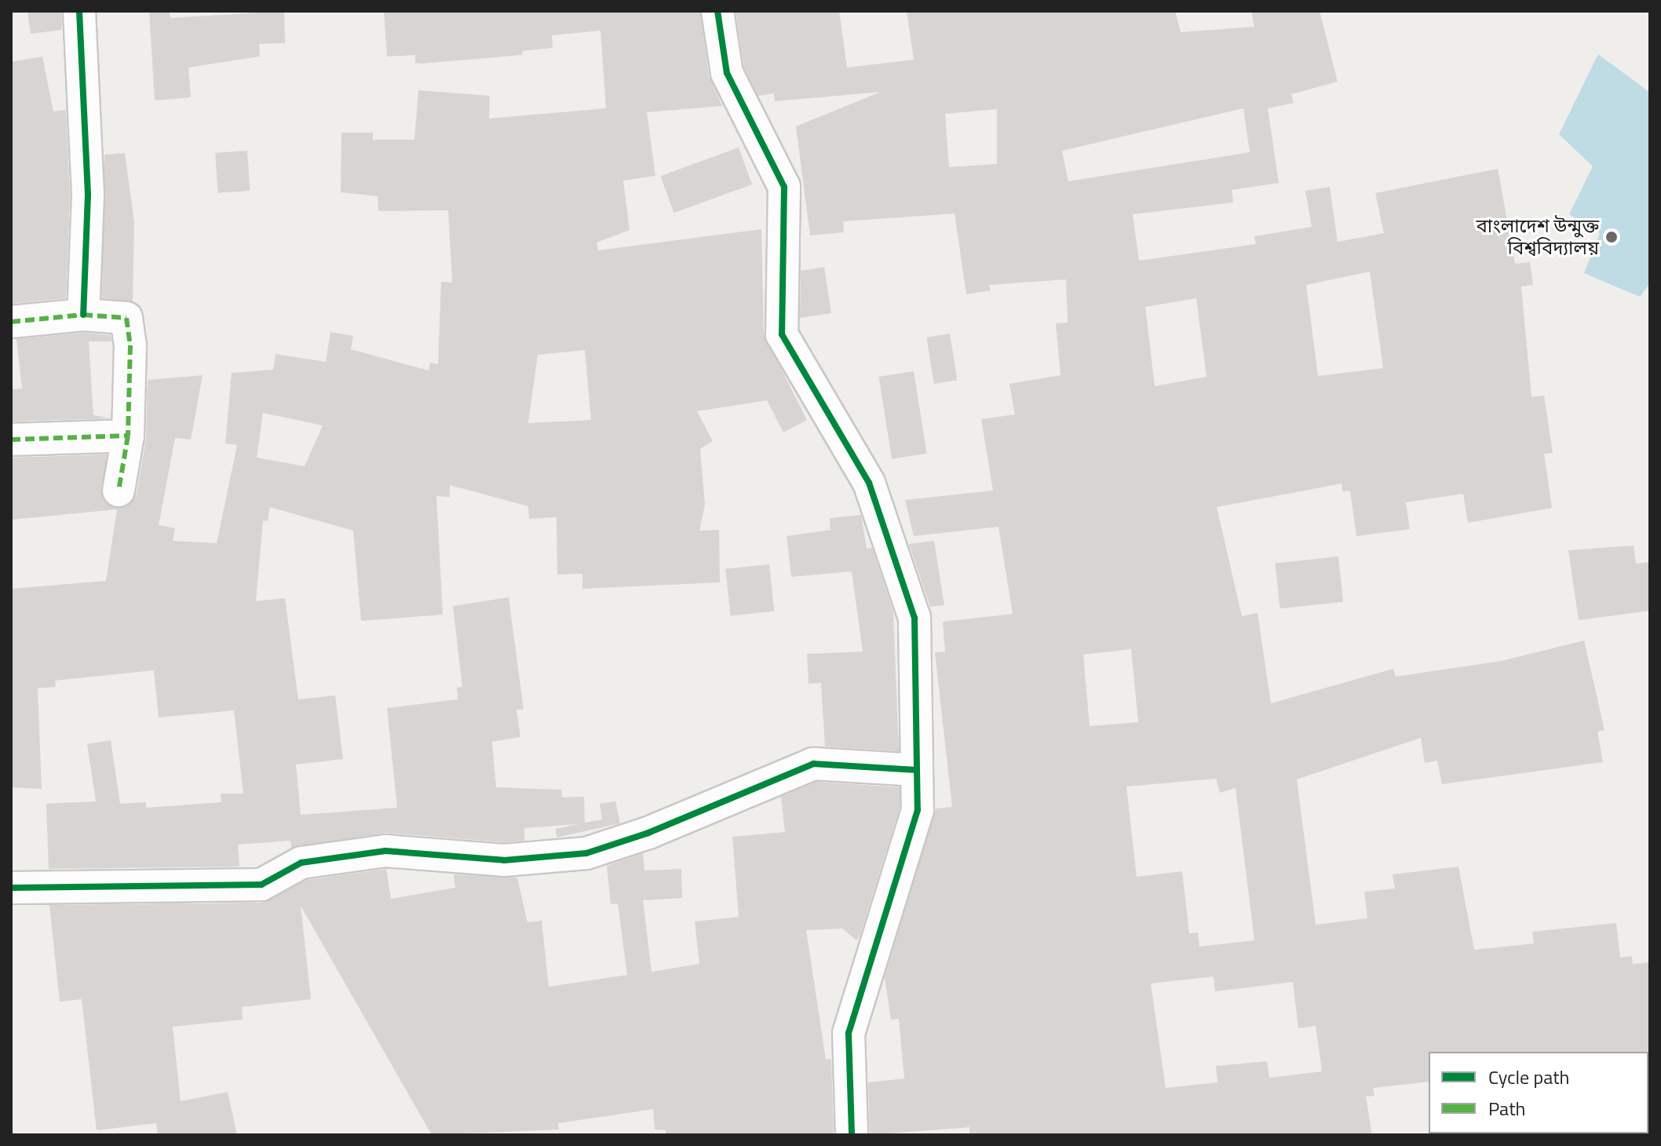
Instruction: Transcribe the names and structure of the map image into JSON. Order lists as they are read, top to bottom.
{
  "places": ["বাংলাদেশ উন্মুক্ত বিশ্ববিদ্যালয়"],
  "legend": ["Cycle path", "Path"]
}
